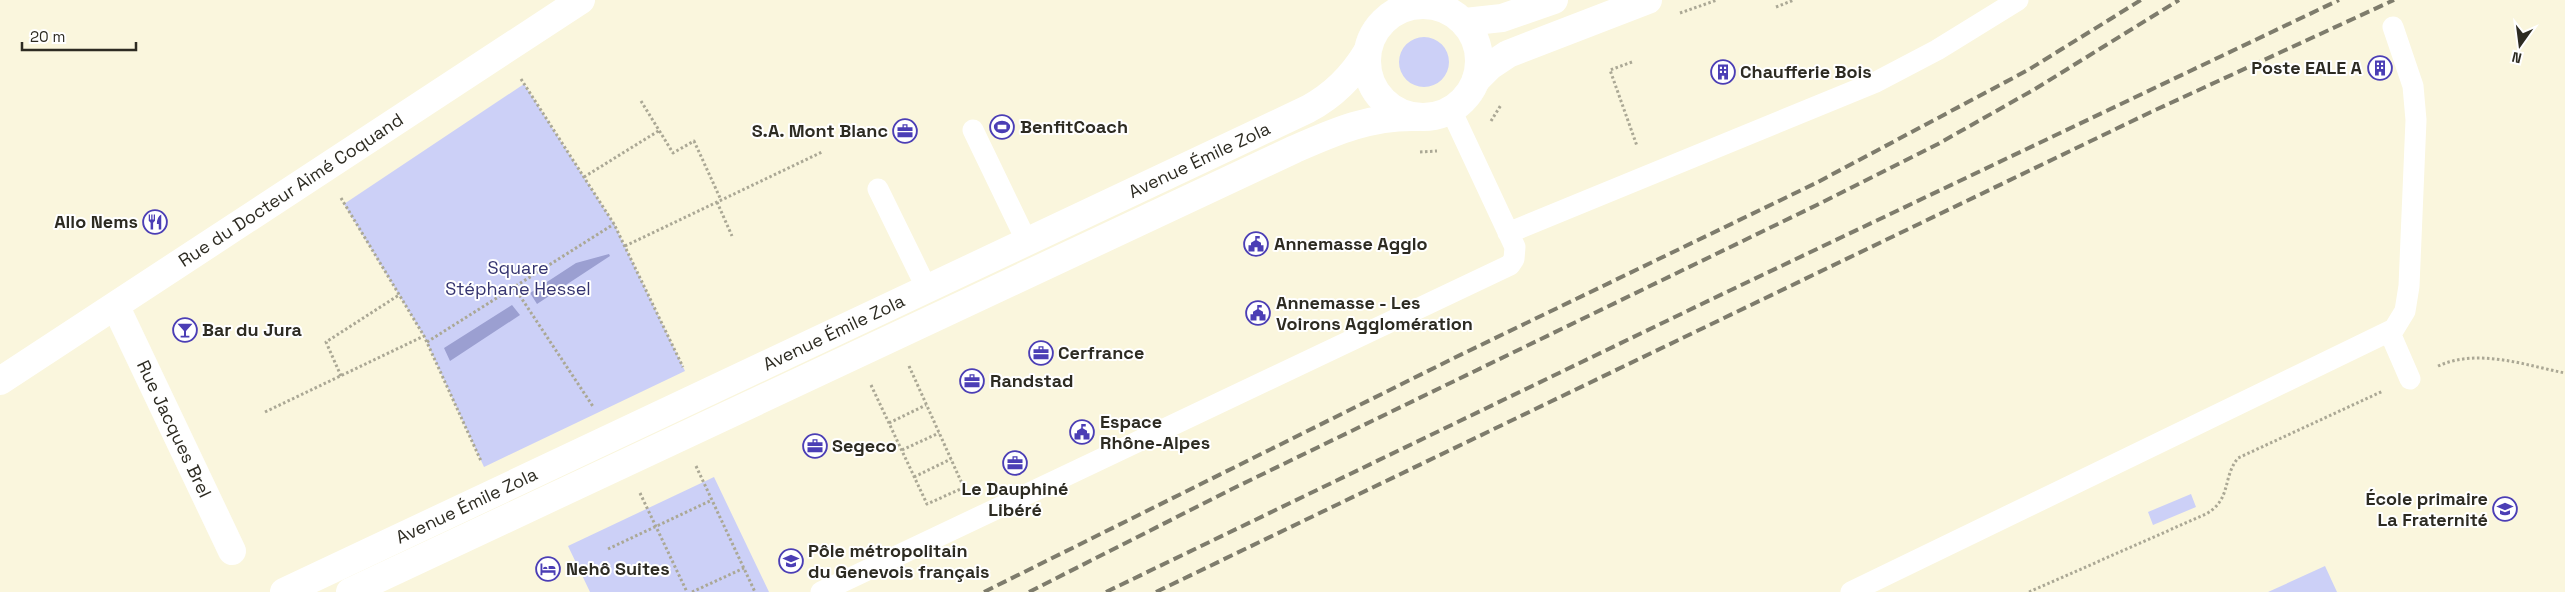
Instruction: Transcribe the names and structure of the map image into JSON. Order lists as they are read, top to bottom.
{
  "streets": {
    "street": ["Avenue Émile Zola", "Rue du Docteur Aimé Coquand", "Rue Jacques Brel"]
  },
  "crossings": [
    ["Rue du Docteur Aimé Coquand", "Rue Jacques Brel"]
  ],
  "parks": ["Square Stéphane Hessel"],
  "places": {
    "building": ["Poste EALE A", "Chaufferie Bois"],
    "sports": ["BenfitCoach"],
    "office": [
      "S.A. Mont Blanc",
      "Cerfrance",
      "Randstad",
      "Segeco",
      "Le Dauphiné Libéré"
    ],
    "restaurant": ["Allo Nems"],
    "public building": ["Annemasse Agglo", "Annemasse - Les Voirons Agglomération", "Espace Rhône-Alpes"],
    "bar": ["Bar du Jura"],
    "school or university": ["École primaire La Fraternité", "Pôle métropolitain du Genevois français"],
    "hotel": ["Nehô Suites"]
  },
  "scale_bar": "20 m",
  "north": "bottom"
}
